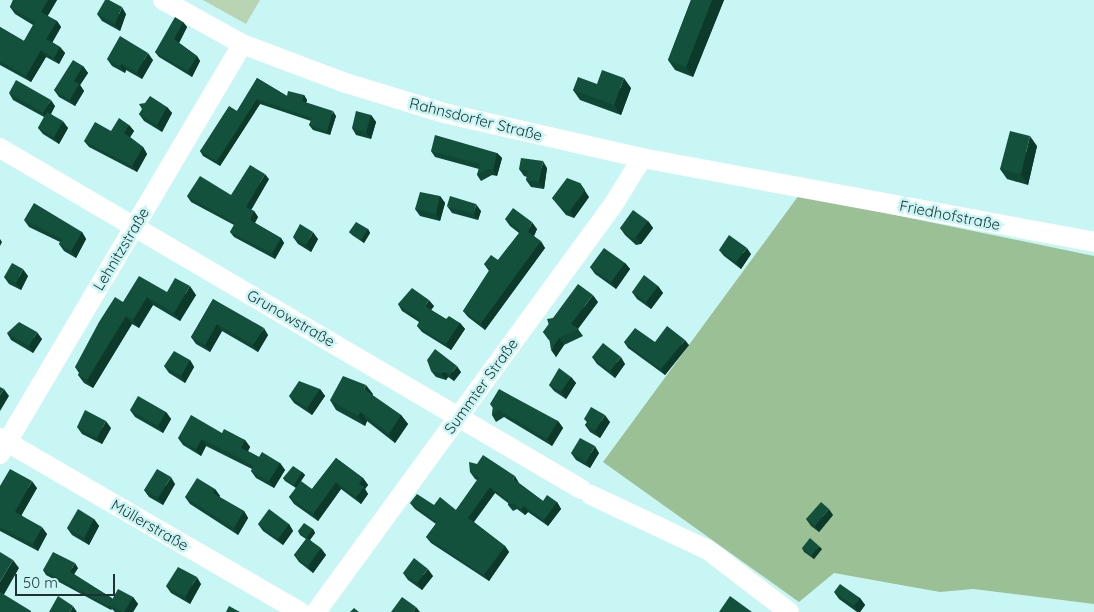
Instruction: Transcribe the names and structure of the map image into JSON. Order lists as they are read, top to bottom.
{
  "streets": {
    "street": [
      "Rahnsdorfer Straße",
      "Friedhofstraße",
      "Lehnitzstraße",
      "Grunowstraße",
      "Summter Straße",
      "Müllerstraße"
    ]
  },
  "crossings": [
    ["Rahnsdorfer Straße", "Friedhofstraße"],
    ["Rahnsdorfer Straße", "Lehnitzstraße"],
    ["Rahnsdorfer Straße", "Summter Straße"],
    ["Lehnitzstraße", "Grunowstraße"],
    ["Lehnitzstraße", "Müllerstraße"],
    ["Grunowstraße", "Summter Straße"]
  ],
  "scale_bar": "50 m"
}
